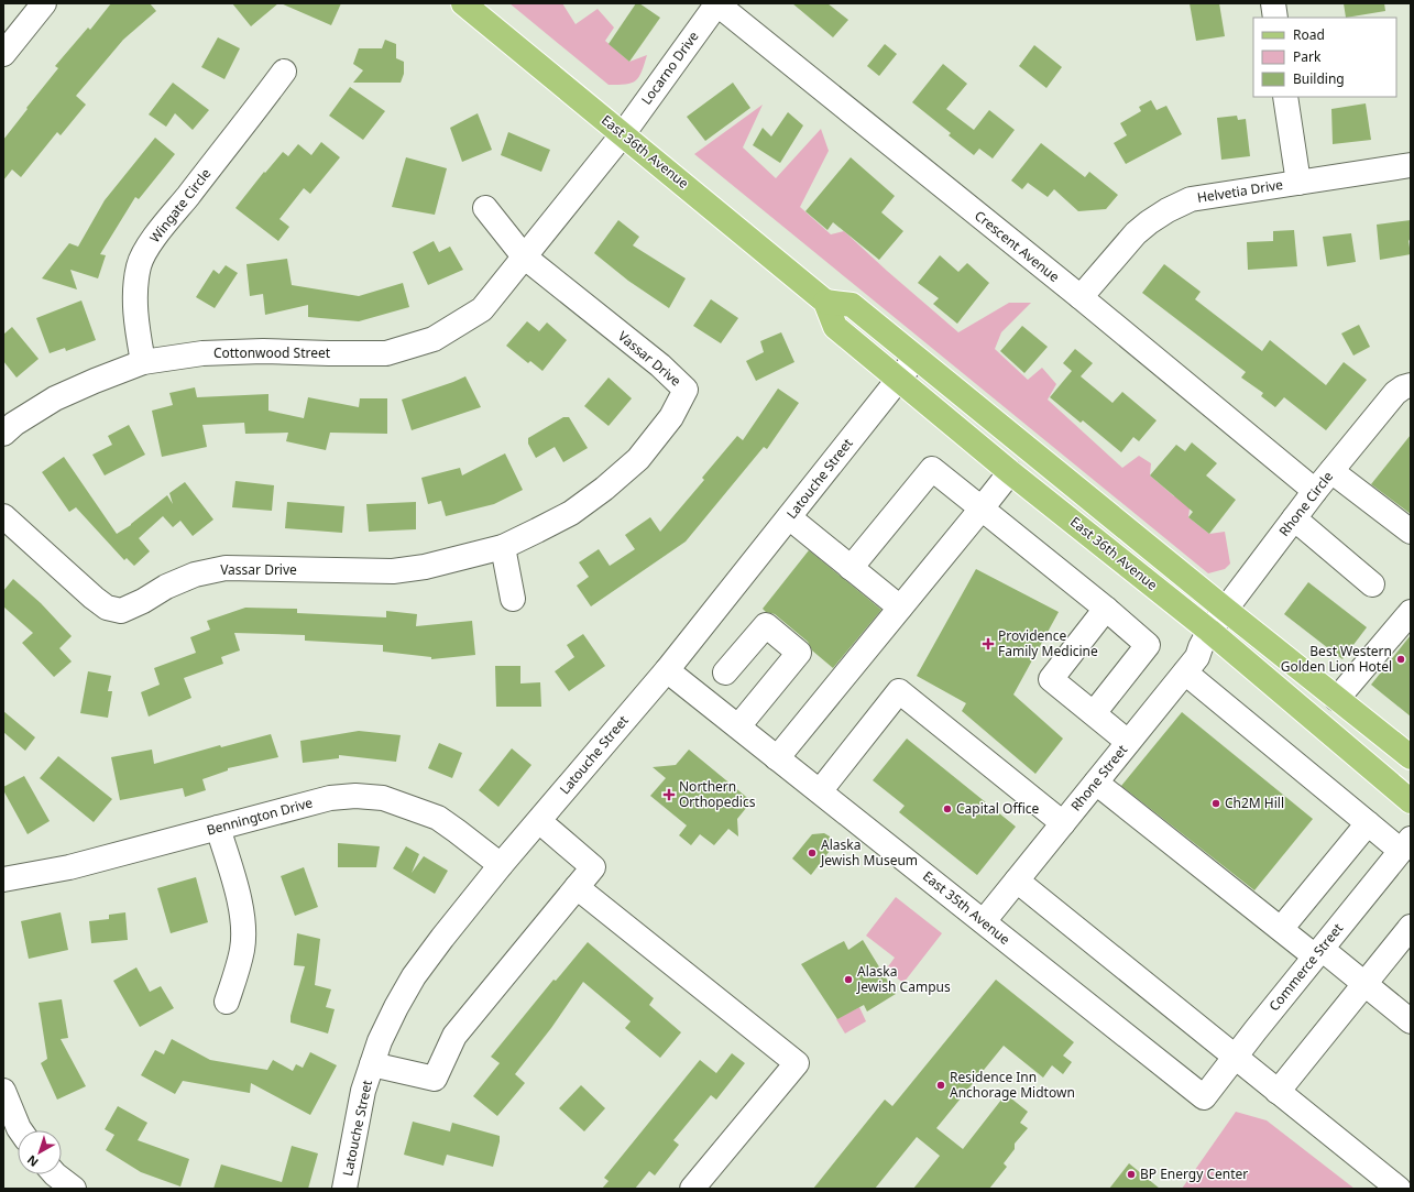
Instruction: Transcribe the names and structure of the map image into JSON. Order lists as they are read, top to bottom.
{
  "streets": {
    "main road": ["East 36th Avenue"],
    "street": [
      "Locarno Drive",
      "Helvetia Drive",
      "Wingate Circle",
      "Crescent Avenue",
      "Cottonwood Street",
      "Vassar Drive",
      "Latouche Street",
      "Rhone Circle",
      "Rhone Street",
      "Bennington Drive",
      "East 35th Avenue",
      "Commerce Street"
    ]
  },
  "crossings": [
    ["Locarno Drive", "East 36th Avenue"],
    ["Locarno Drive", "Crescent Avenue"],
    ["Locarno Drive", "Cottonwood Street"],
    ["East 36th Avenue", "Cottonwood Street"],
    ["East 36th Avenue", "Latouche Street"],
    ["East 36th Avenue", "Rhone Circle"],
    ["East 36th Avenue", "Rhone Street"],
    ["Helvetia Drive", "Crescent Avenue"],
    ["Wingate Circle", "Cottonwood Street"],
    ["Crescent Avenue", "Rhone Circle"],
    ["Cottonwood Street", "Vassar Drive"],
    ["Latouche Street", "Bennington Drive"],
    ["Latouche Street", "East 35th Avenue"],
    ["Rhone Circle", "Rhone Street"],
    ["Rhone Street", "East 35th Avenue"],
    ["East 35th Avenue", "Commerce Street"]
  ],
  "places": {
    "health": ["Providence Family Medicine", "Northern Orthopedics"],
    "other": [
      "Best Western Golden Lion Hotel",
      "Ch2M Hill",
      "Capital Office",
      "Alaska Jewish Museum",
      "Alaska Jewish Campus",
      "Residence Inn Anchorage Midtown",
      "BP Energy Center"
    ]
  },
  "legend": ["Road", "Park", "Building"],
  "north": "bottom left"
}
